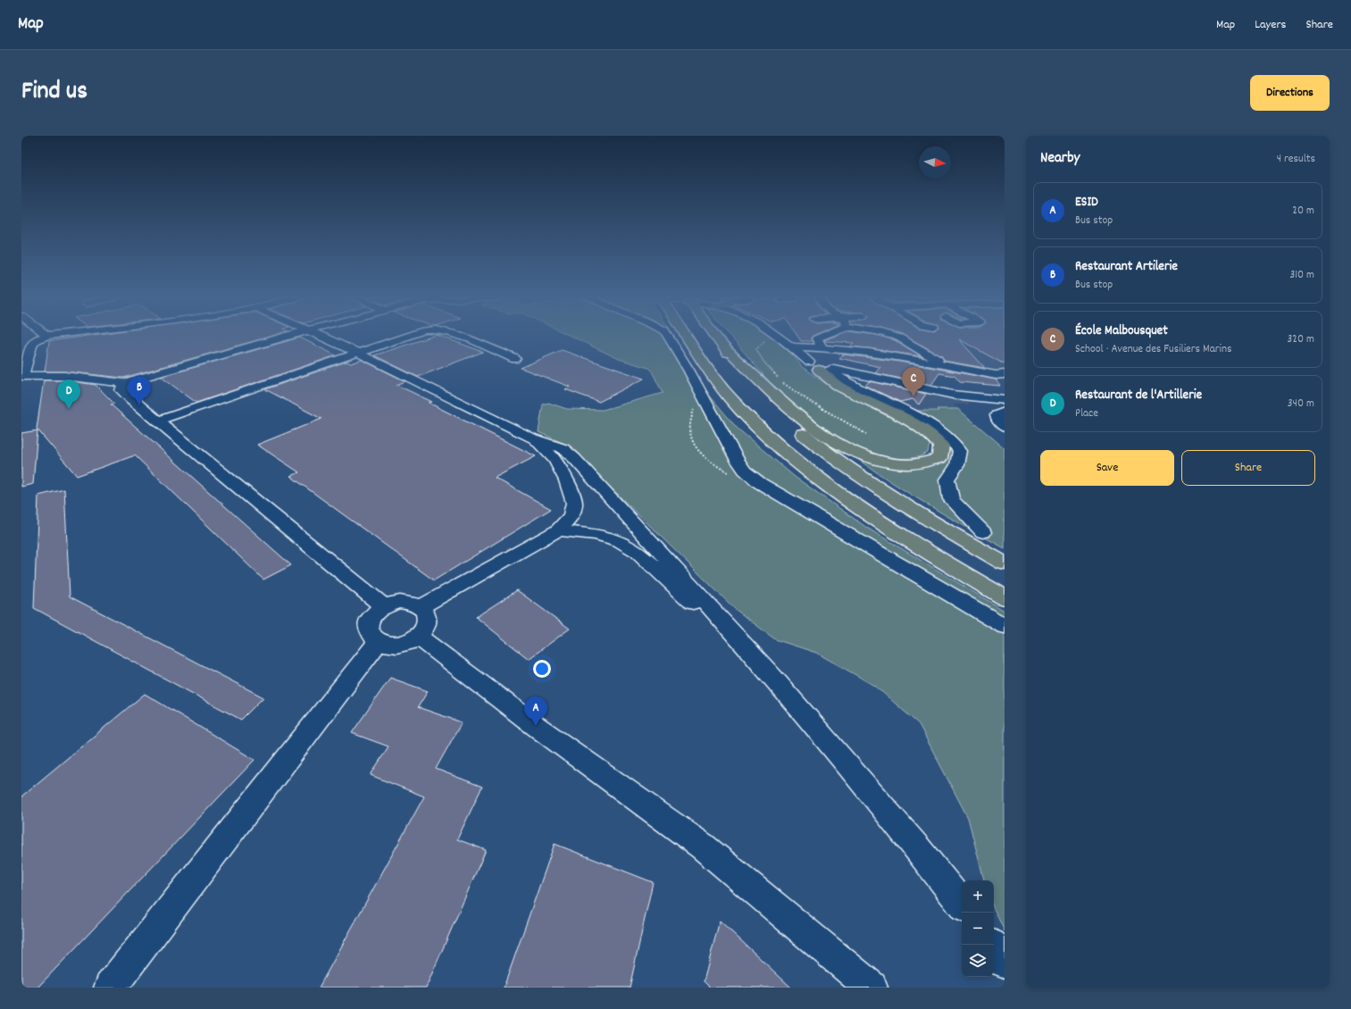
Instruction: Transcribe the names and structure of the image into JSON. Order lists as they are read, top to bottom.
{
  "north": "right",
  "page": {
    "header": "Map",
    "nav": ["Map", "Layers", "Share"],
    "title": "Find us",
    "buttons": [
      "Directions",
      ["Save", "Share"]
    ],
    "heading": ["Nearby", "4 results"],
    "list": [
      {
        "mark": "A",
        "name": "ESID",
        "note": "Bus stop",
        "value": "20 m"
      },
      {
        "mark": "B",
        "name": "Restaurant Artilerie",
        "note": "Bus stop",
        "value": "310 m"
      },
      {
        "mark": "C",
        "name": "École Malbousquet",
        "note": "School · Avenue des Fusiliers Marins",
        "value": "320 m"
      },
      {
        "mark": "D",
        "name": "Restaurant de l'Artillerie",
        "note": "Place",
        "value": "340 m"
      }
    ],
    "pins": [
      "C",
      "B",
      "D",
      "A"
    ],
    "map_buttons": ["+", "−"]
  }
}
